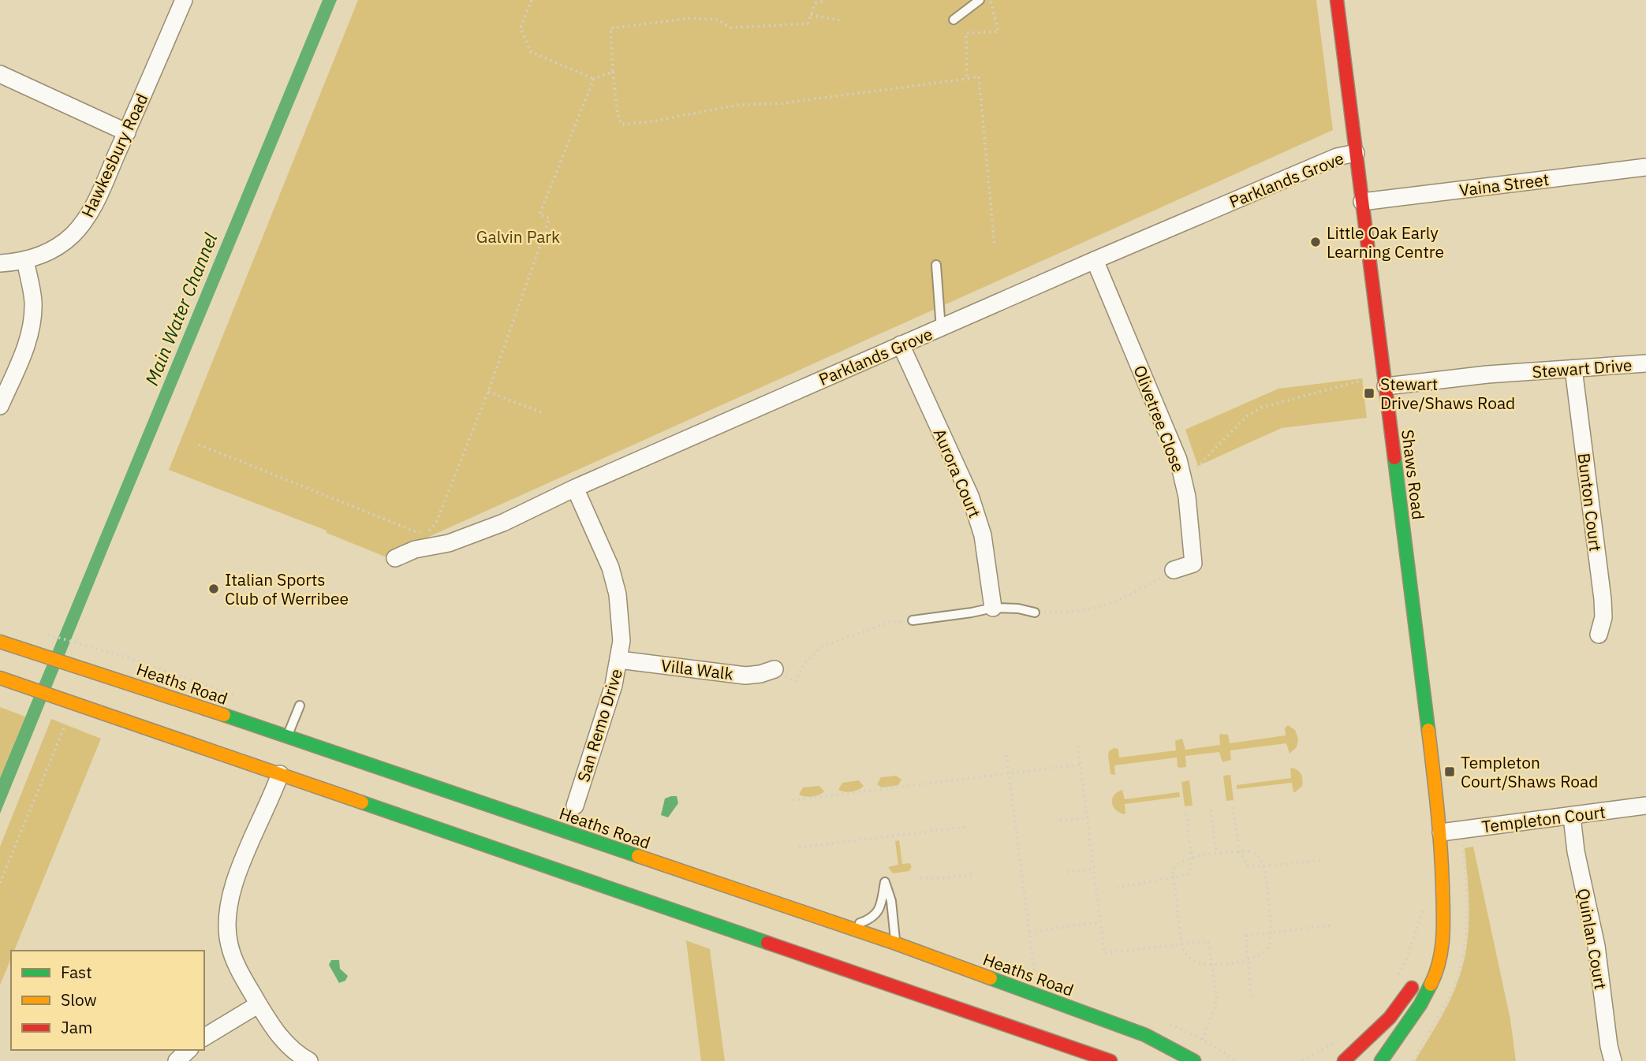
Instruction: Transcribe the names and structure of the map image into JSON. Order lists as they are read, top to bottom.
{
  "streets": {
    "main road": ["Shaws Road", "Heaths Road"],
    "street": [
      "Hawkesbury Road",
      "Parklands Grove",
      "Vaina Street",
      "Stewart Drive",
      "Olivetree Close",
      "Aurora Court",
      "Bunton Court",
      "Villa Walk",
      "San Remo Drive",
      "Templeton Court",
      "Quinlan Court"
    ]
  },
  "crossings": [
    ["Parklands Grove", "Olivetree Close"],
    ["Parklands Grove", "Aurora Court"],
    ["Parklands Grove", "Shaws Road"],
    ["Parklands Grove", "San Remo Drive"],
    ["Vaina Street", "Shaws Road"],
    ["Stewart Drive", "Shaws Road"],
    ["Stewart Drive", "Bunton Court"],
    ["Shaws Road", "Templeton Court"],
    ["Villa Walk", "San Remo Drive"],
    ["Templeton Court", "Quinlan Court"]
  ],
  "water": ["Main Water Channel"],
  "parks": ["Galvin Park"],
  "places": {
    "other": ["Little Oak Early Learning Centre", "Italian Sports Club of Werribee"],
    "transit": ["Stewart Drive/Shaws Road", "Templeton Court/Shaws Road"]
  },
  "legend": ["Fast", "Slow", "Jam"]
}
